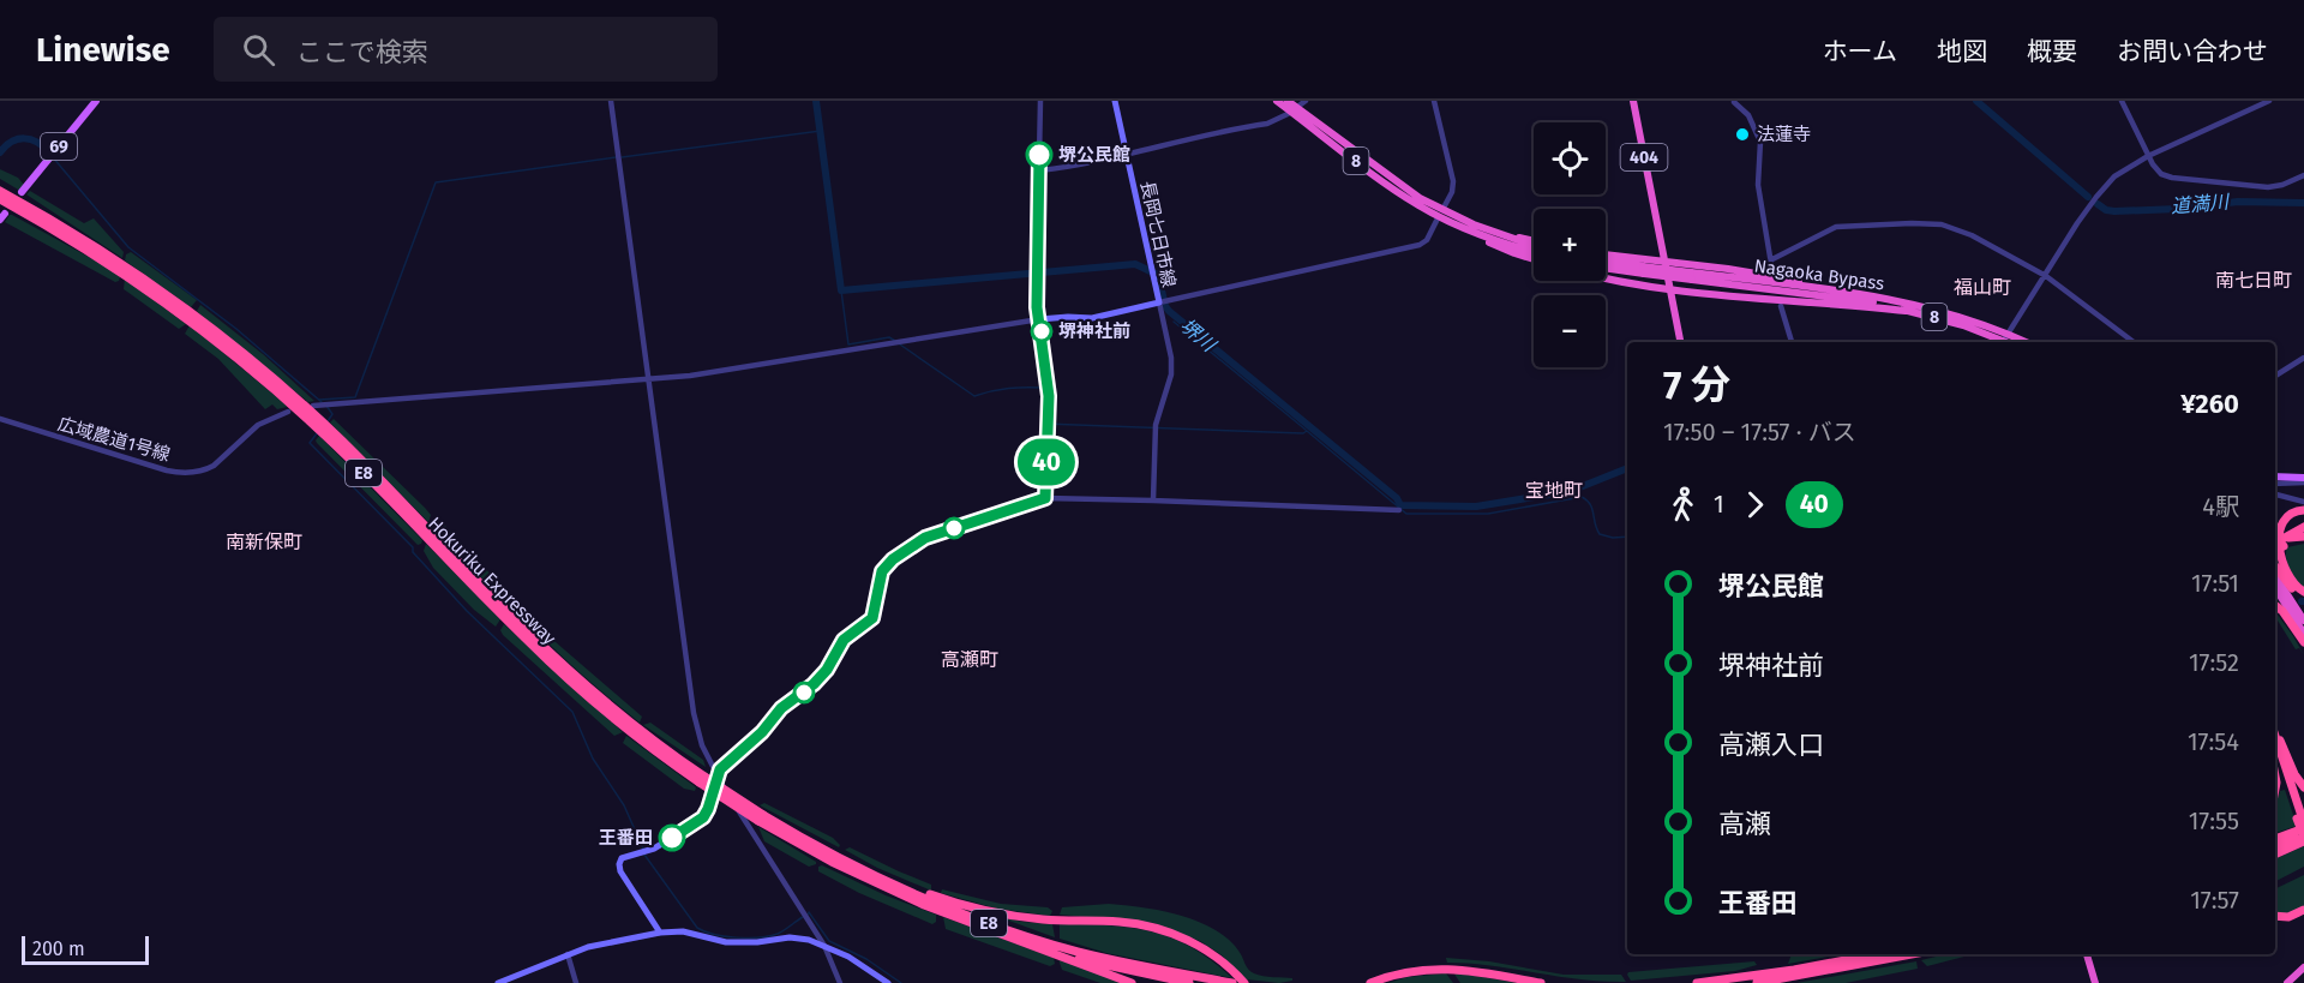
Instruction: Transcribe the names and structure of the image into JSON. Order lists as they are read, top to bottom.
{
  "streets": {
    "highway": [
      "404",
      "8",
      "Nagaoka Bypass",
      "E8",
      "Hokuriku Expressway"
    ],
    "main road": ["69", "長岡七日市線"],
    "street": ["広域農道1号線"]
  },
  "crossings": [
    ["8", "Nagaoka Bypass"]
  ],
  "districts": [
    "南七日町",
    "福山町",
    "宝地町",
    "南新保町",
    "高瀬町"
  ],
  "water": ["道満川", "堺川"],
  "places": [
    "法蓮寺",
    "堺公民館",
    "堺神社前",
    "王番田"
  ],
  "lines": ["bus line 40"],
  "scale_bar": "200 m",
  "page": {
    "header": "Linewise",
    "search": "ここで検索",
    "nav": [
      "ホーム",
      "地図",
      "概要",
      "お問い合わせ"
    ],
    "on_map": "40",
    "map_buttons": ["+", "−"],
    "heading": ["7 分", "17:50 – 17:57 · バス", "¥260"],
    "legs": ["1", "40", "4駅"],
    "list": [
      {
        "name": "堺公民館",
        "value": "17:51"
      },
      {
        "name": "堺神社前",
        "value": "17:52"
      },
      {
        "name": "高瀬入口",
        "value": "17:54"
      },
      {
        "name": "高瀬",
        "value": "17:55"
      },
      {
        "name": "王番田",
        "value": "17:57"
      }
    ],
    "scale": "200 m"
  }
}
